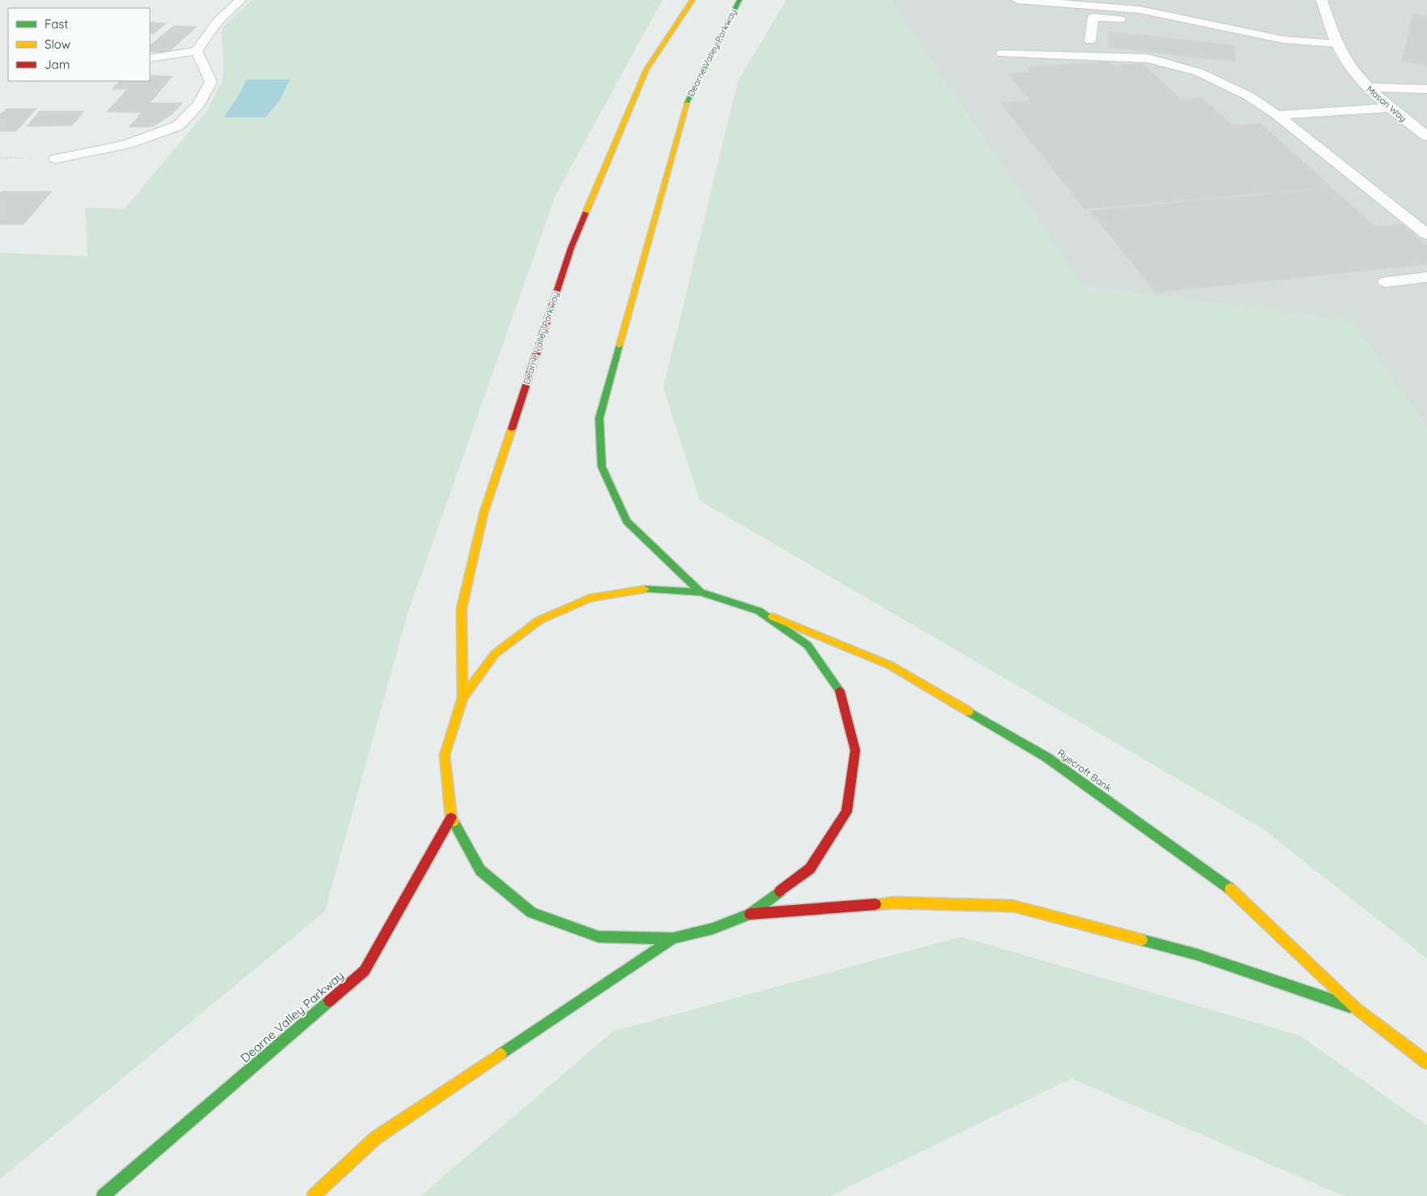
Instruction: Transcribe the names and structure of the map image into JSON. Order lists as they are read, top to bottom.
{
  "streets": {
    "main road": ["Dearne Valley Parkway", "Ryecroft Bank"],
    "street": ["Mason Way"]
  },
  "legend": ["Fast", "Slow", "Jam"]
}
